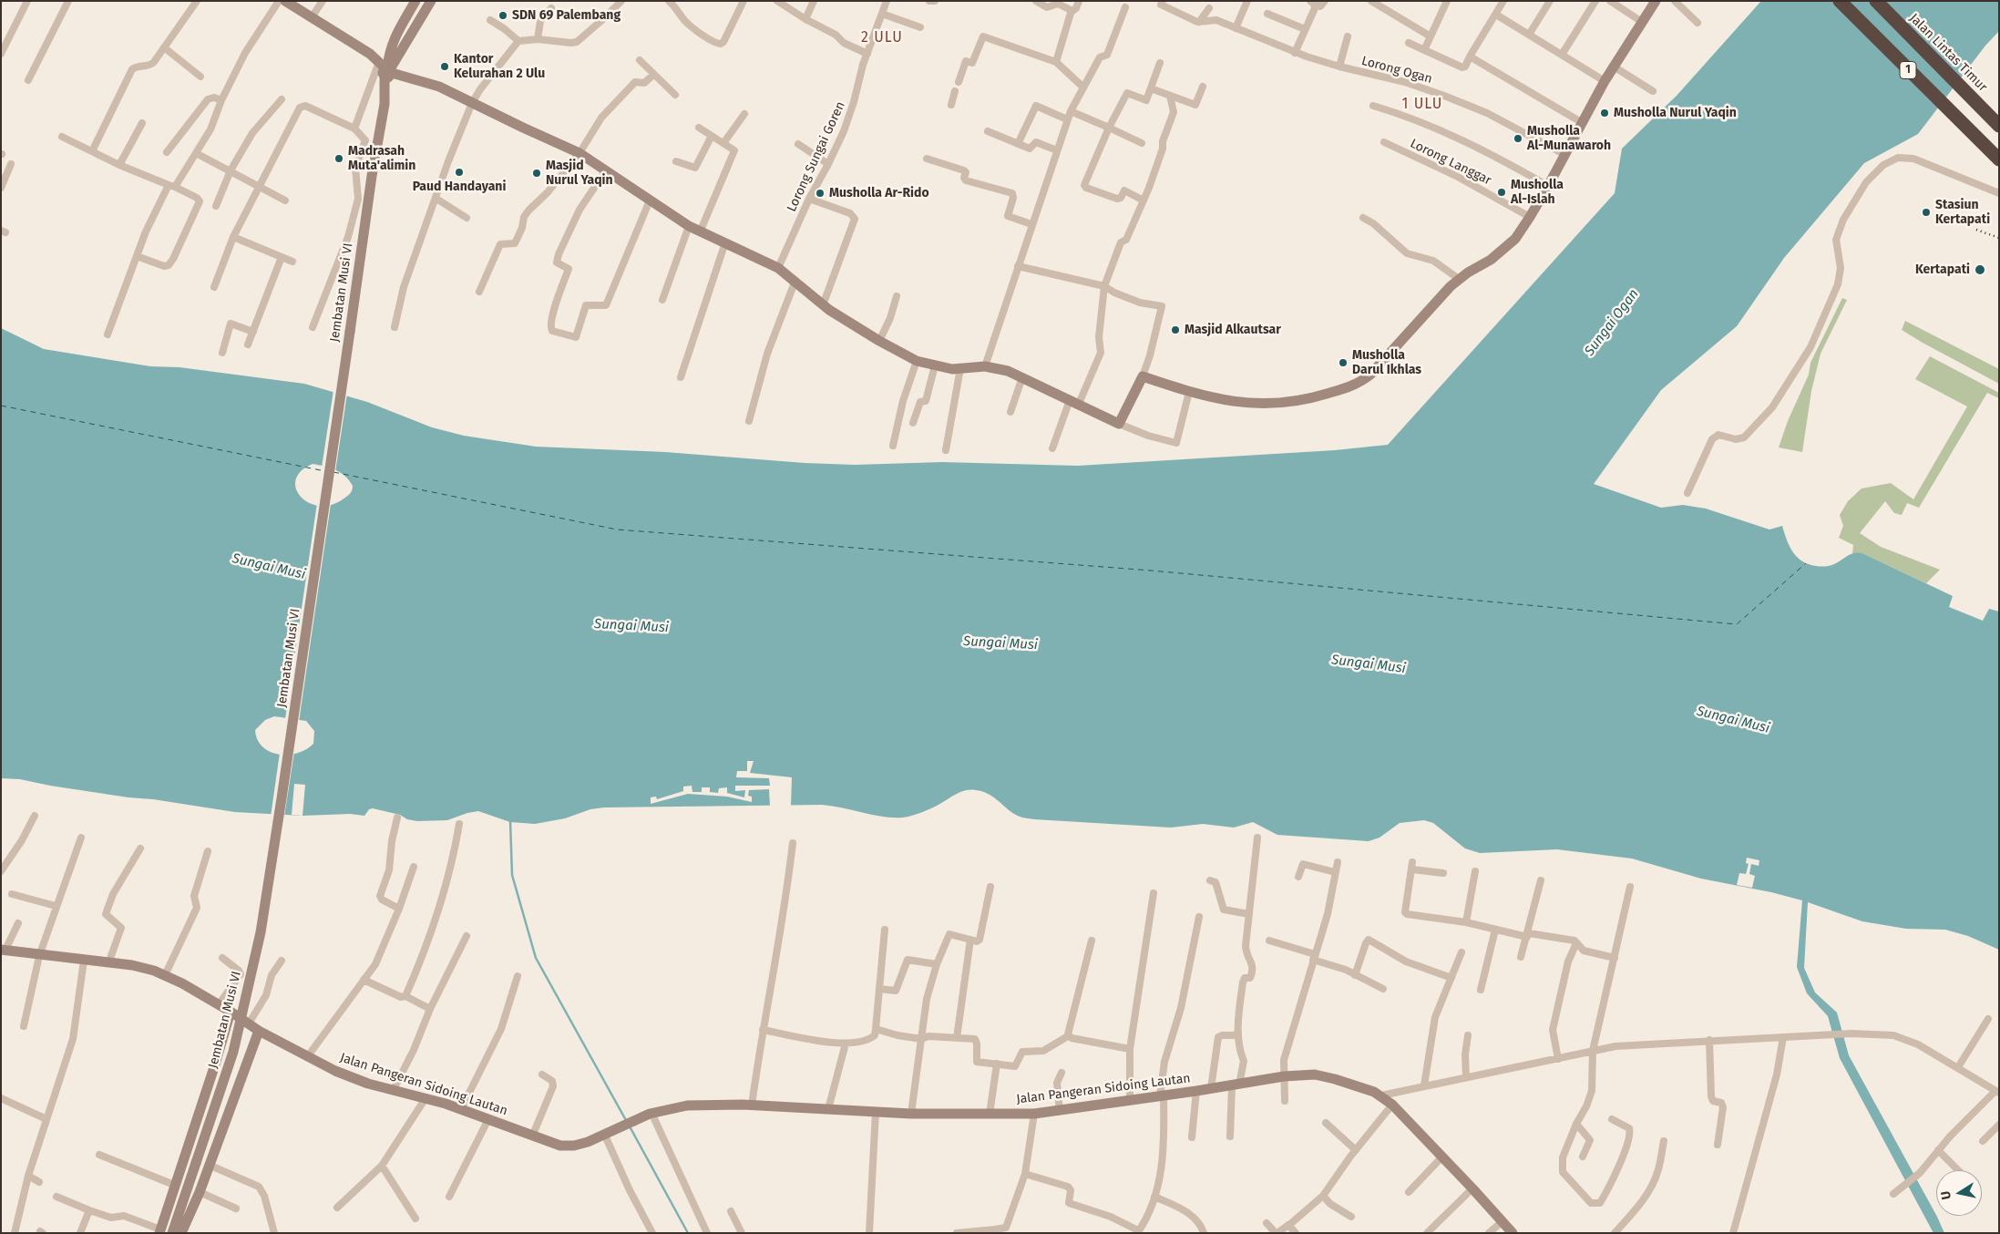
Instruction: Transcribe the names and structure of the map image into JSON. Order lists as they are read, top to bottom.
{
  "streets": {
    "highway": ["Jalan Lintas Timur", "1"],
    "street": [
      "Lorong Ogan",
      "Lorong Sungai Goren",
      "Lorong Langgar",
      "Jembatan Musi VI",
      "Jalan Pangeran Sidoing Lautan"
    ]
  },
  "districts": ["2 ULU", "1 ULU"],
  "water": ["Sungai Ogan", "Sungai Musi"],
  "places": [
    "SDN 69 Palembang",
    "Kantor Kelurahan 2 Ulu",
    "Musholla Nurul Yaqin",
    "Musholla Al-Munawaroh",
    "Madrasah Muta'alimin",
    "Paud Handayani",
    "Masjid Nurul Yaqin",
    "Musholla Al-Islah",
    "Musholla Ar-Rido",
    "Stasiun Kertapati",
    "Kertapati",
    "Masjid Alkautsar",
    "Musholla Darul Ikhlas"
  ],
  "north": "left"
}
